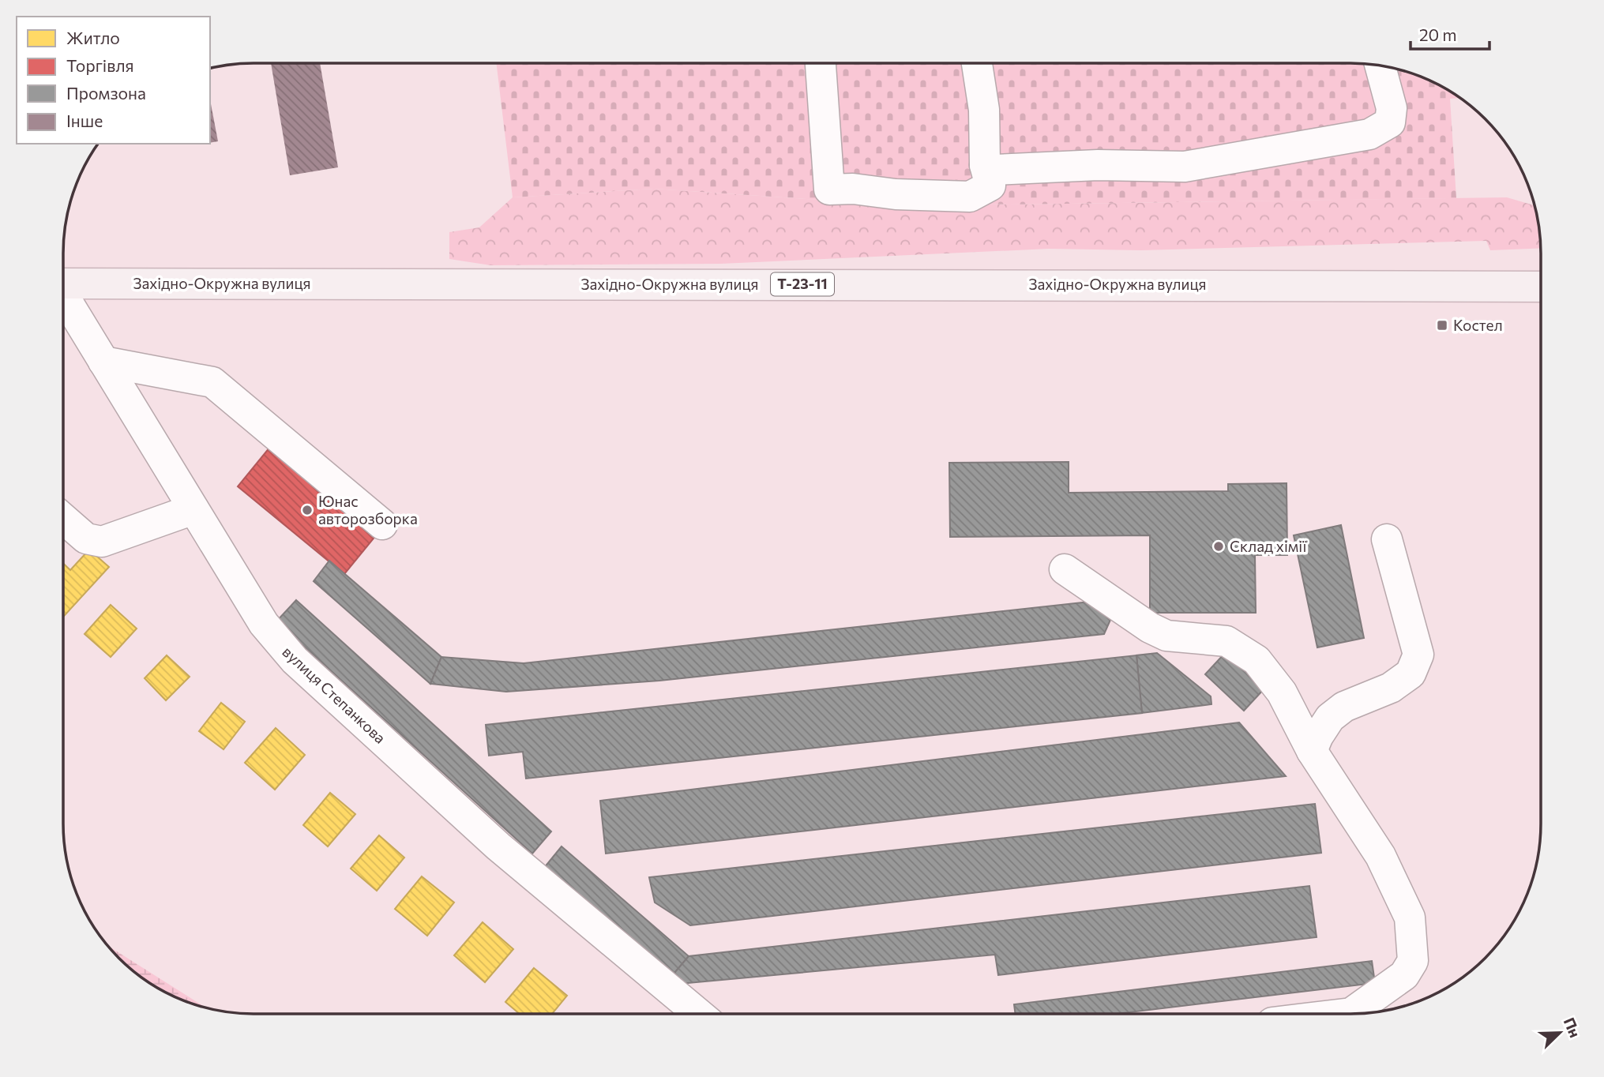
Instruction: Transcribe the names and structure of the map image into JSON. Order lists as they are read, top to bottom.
{
  "streets": {
    "main road": ["Західно-Окружна вулиця", "Т-23-11"],
    "street": ["вулиця Степанкова"]
  },
  "places": {
    "transit": ["Костел"],
    "other": ["Юнас авторозборка", "Склад хімії"]
  },
  "legend": [
    "Житло",
    "Торгівля",
    "Промзона",
    "Інше"
  ],
  "scale_bar": "20 m",
  "north": "top right"
}
